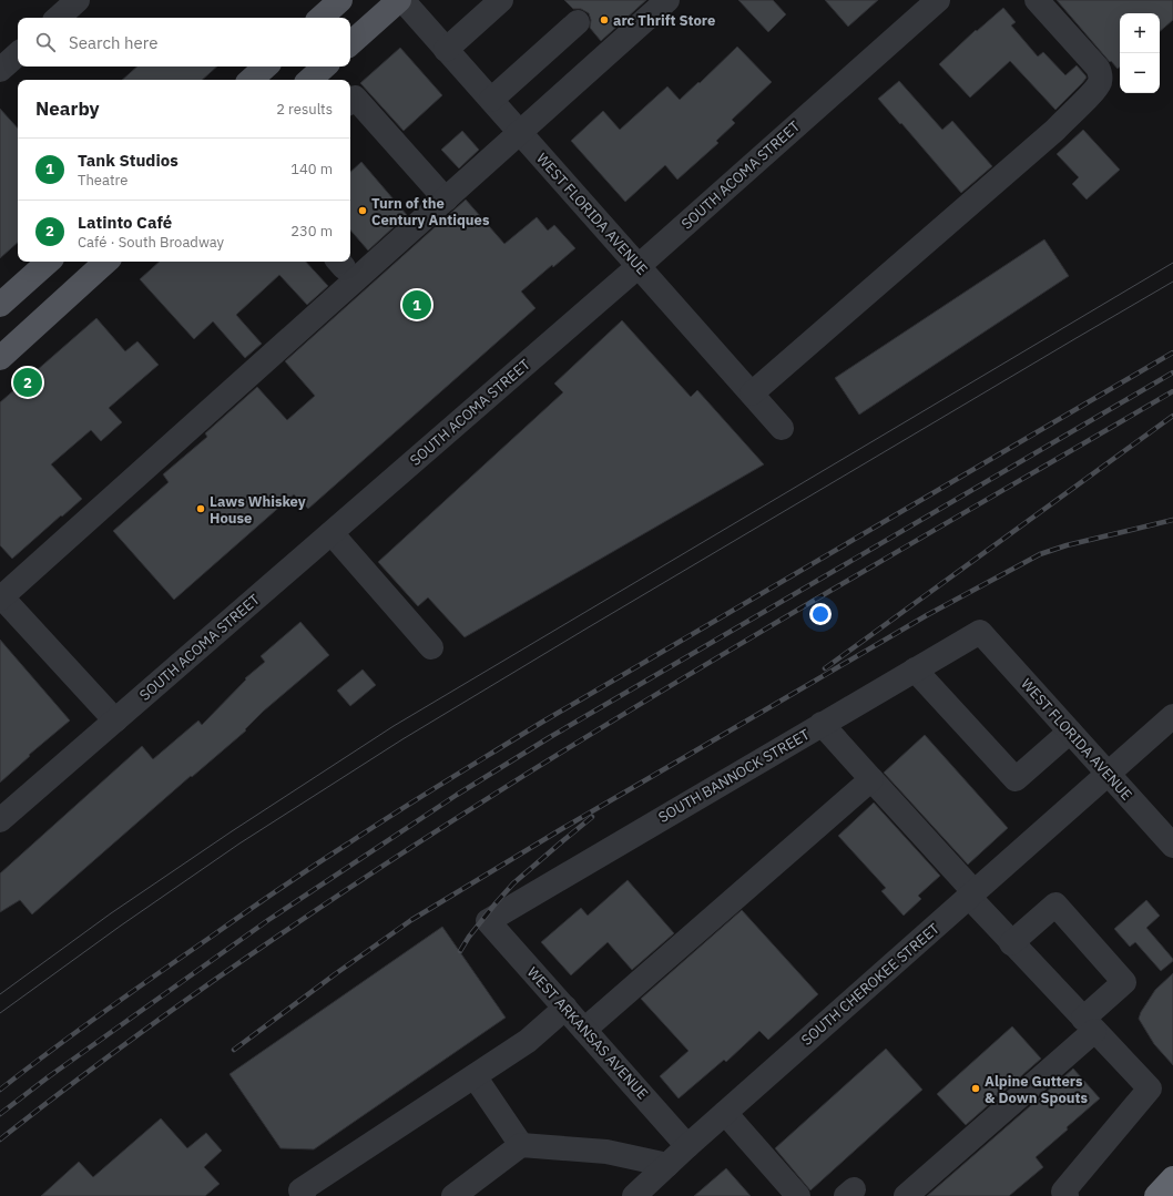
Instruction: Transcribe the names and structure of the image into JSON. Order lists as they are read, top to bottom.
{
  "streets": {
    "street": [
      "SOUTH ACOMA STREET",
      "WEST FLORIDA AVENUE",
      "SOUTH BANNOCK STREET",
      "SOUTH CHEROKEE STREET",
      "WEST ARKANSAS AVENUE"
    ]
  },
  "crossings": [
    ["SOUTH ACOMA STREET", "WEST FLORIDA AVENUE"],
    ["WEST FLORIDA AVENUE", "SOUTH BANNOCK STREET"],
    ["WEST FLORIDA AVENUE", "SOUTH CHEROKEE STREET"],
    ["SOUTH BANNOCK STREET", "WEST ARKANSAS AVENUE"],
    ["SOUTH CHEROKEE STREET", "WEST ARKANSAS AVENUE"]
  ],
  "places": [
    "arc Thrift Store",
    "Turn of the Century Antiques",
    "Laws Whiskey House",
    "Alpine Gutters & Down Spouts"
  ],
  "page": {
    "map_buttons": ["+", "−"],
    "search": "Search here",
    "heading": ["Nearby", "2 results"],
    "list": [
      {
        "mark": "1",
        "name": "Tank Studios",
        "note": "Theatre",
        "value": "140 m"
      },
      {
        "mark": "2",
        "name": "Latinto Café",
        "note": "Café · South Broadway",
        "value": "230 m"
      }
    ],
    "pins": ["1", "2"]
  }
}
